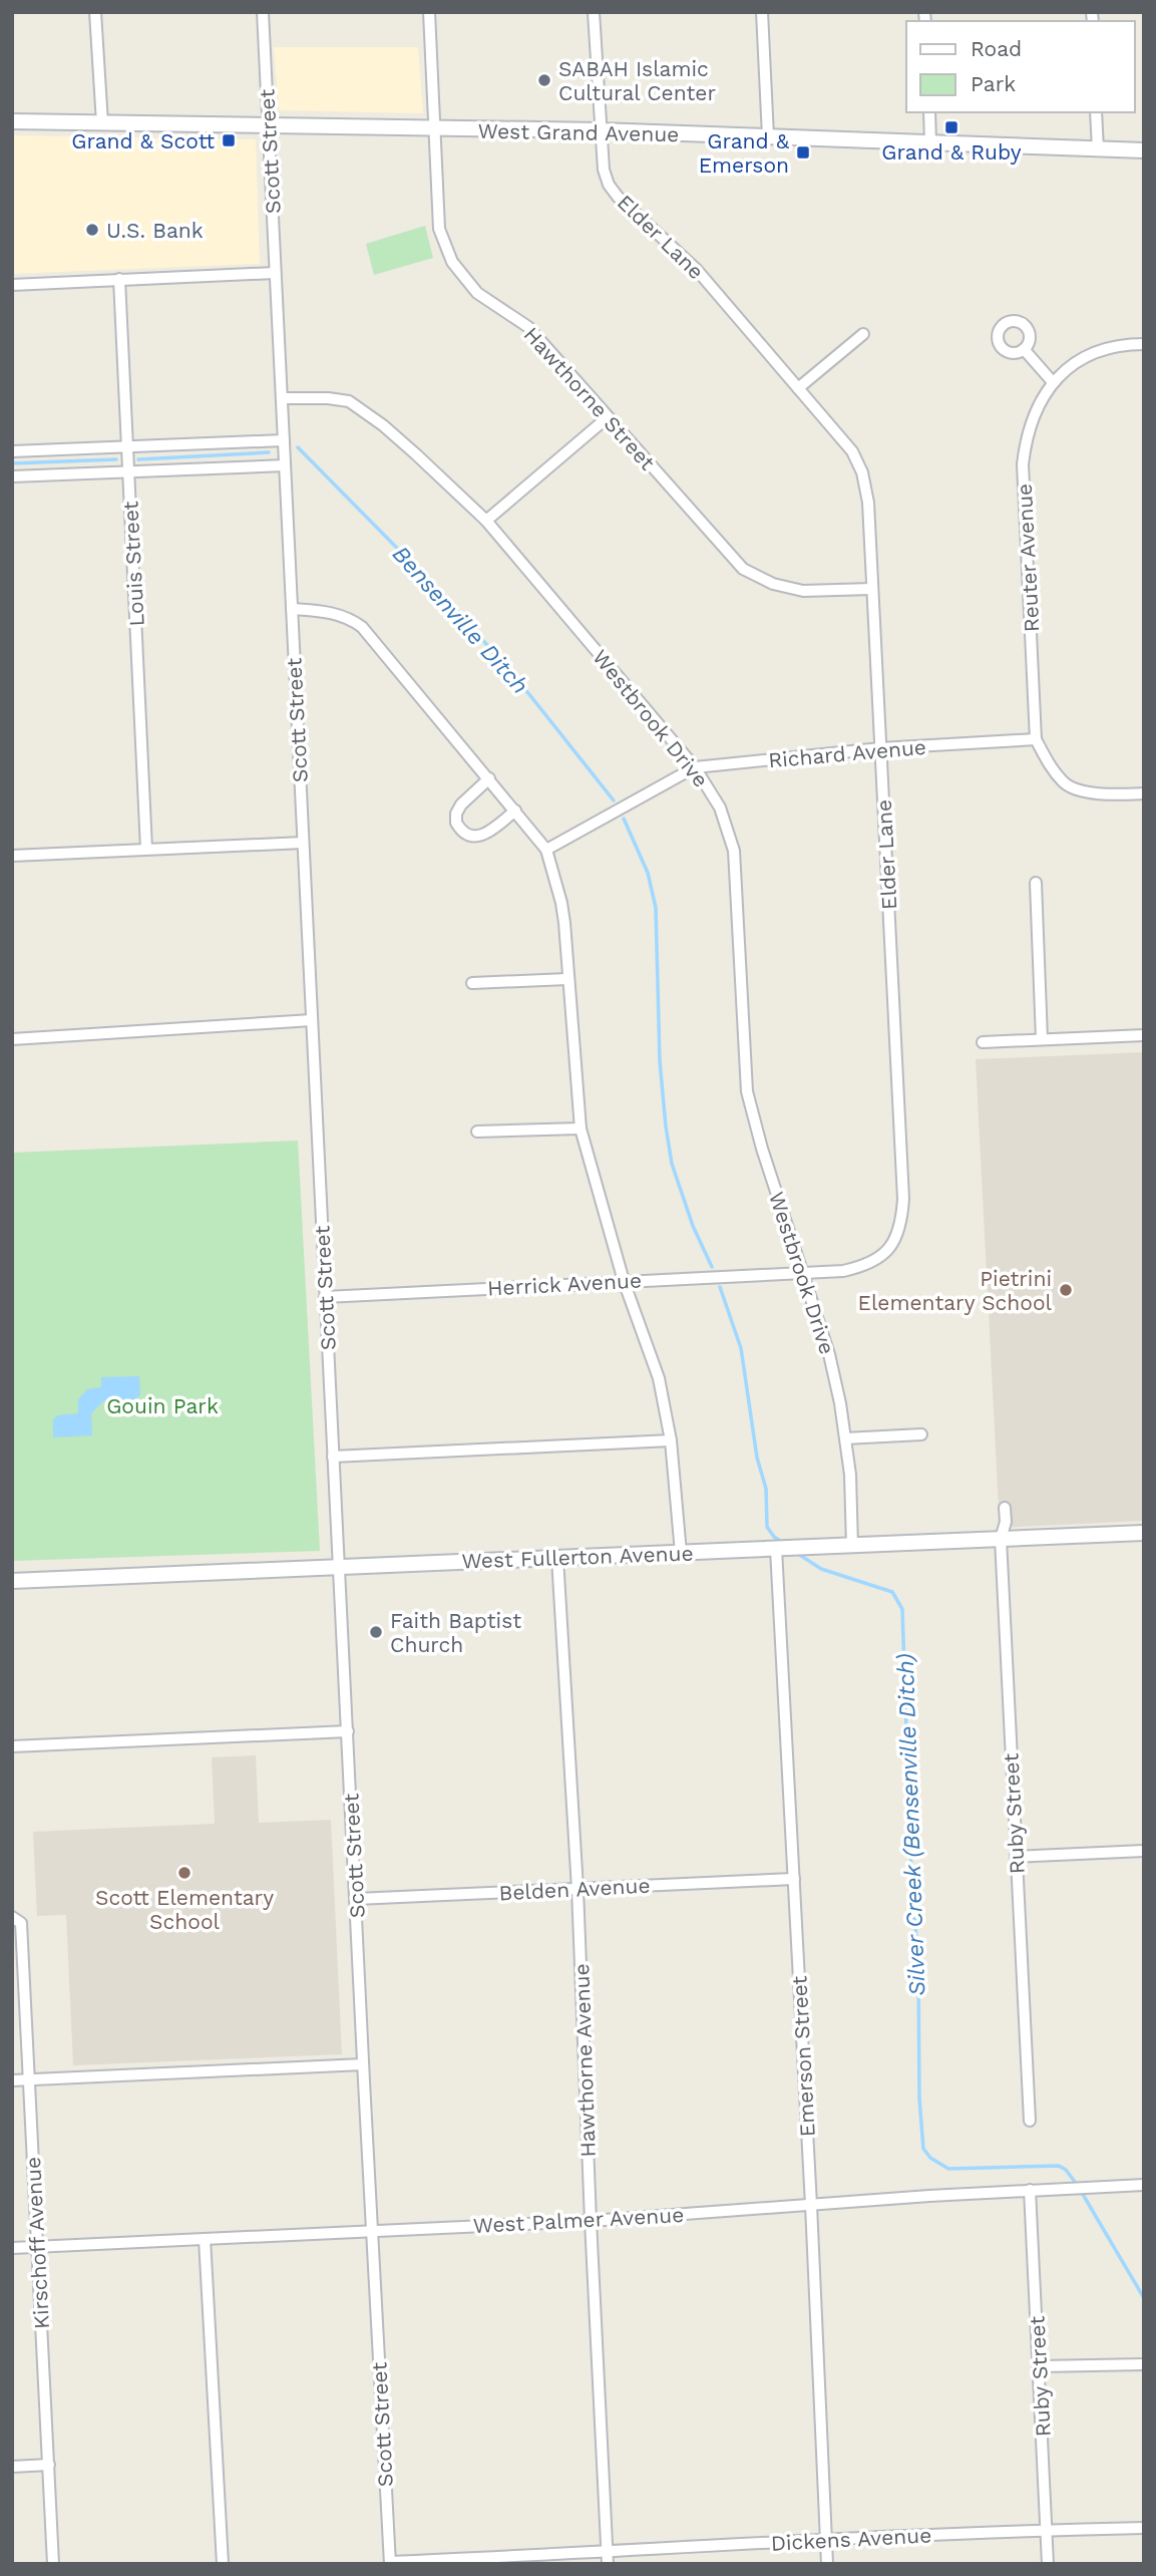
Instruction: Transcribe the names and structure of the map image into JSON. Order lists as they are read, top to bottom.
{
  "streets": {
    "main road": ["West Grand Avenue", "West Fullerton Avenue"],
    "street": [
      "Scott Street",
      "Elder Lane",
      "Hawthorne Street",
      "Reuter Avenue",
      "Louis Street",
      "Westbrook Drive",
      "Richard Avenue",
      "Herrick Avenue",
      "Ruby Street",
      "Belden Avenue",
      "Emerson Street",
      "Hawthorne Avenue",
      "West Palmer Avenue",
      "Kirschoff Avenue",
      "Dickens Avenue"
    ]
  },
  "crossings": [
    ["West Grand Avenue", "Scott Street"],
    ["West Grand Avenue", "Elder Lane"],
    ["West Grand Avenue", "Hawthorne Street"],
    ["Scott Street", "Westbrook Drive"],
    ["Scott Street", "Herrick Avenue"],
    ["Scott Street", "West Fullerton Avenue"],
    ["Scott Street", "Belden Avenue"],
    ["Scott Street", "West Palmer Avenue"],
    ["Scott Street", "Dickens Avenue"],
    ["Elder Lane", "Hawthorne Street"],
    ["Elder Lane", "Westbrook Drive"],
    ["Elder Lane", "Richard Avenue"],
    ["Elder Lane", "Herrick Avenue"],
    ["Reuter Avenue", "Richard Avenue"],
    ["Westbrook Drive", "Richard Avenue"],
    ["Westbrook Drive", "Herrick Avenue"],
    ["Westbrook Drive", "West Fullerton Avenue"],
    ["West Fullerton Avenue", "Ruby Street"],
    ["West Fullerton Avenue", "Emerson Street"],
    ["West Fullerton Avenue", "Hawthorne Avenue"],
    ["Ruby Street", "West Palmer Avenue"],
    ["Ruby Street", "Dickens Avenue"],
    ["Belden Avenue", "Emerson Street"],
    ["Belden Avenue", "Hawthorne Avenue"],
    ["Emerson Street", "West Palmer Avenue"],
    ["Emerson Street", "Dickens Avenue"],
    ["Hawthorne Avenue", "West Palmer Avenue"],
    ["Hawthorne Avenue", "Dickens Avenue"],
    ["West Palmer Avenue", "Kirschoff Avenue"]
  ],
  "water": ["Bensenville Ditch", "Silver Creek (Bensenville Ditch)"],
  "parks": ["Gouin Park"],
  "places": {
    "other": [
      "SABAH Islamic Cultural Center",
      "U.S. Bank",
      "Pietrini Elementary School",
      "Faith Baptist Church",
      "Scott Elementary School"
    ],
    "transit": ["Grand & Ruby", "Grand & Scott", "Grand & Emerson"]
  },
  "legend": ["Road", "Park"]
}
